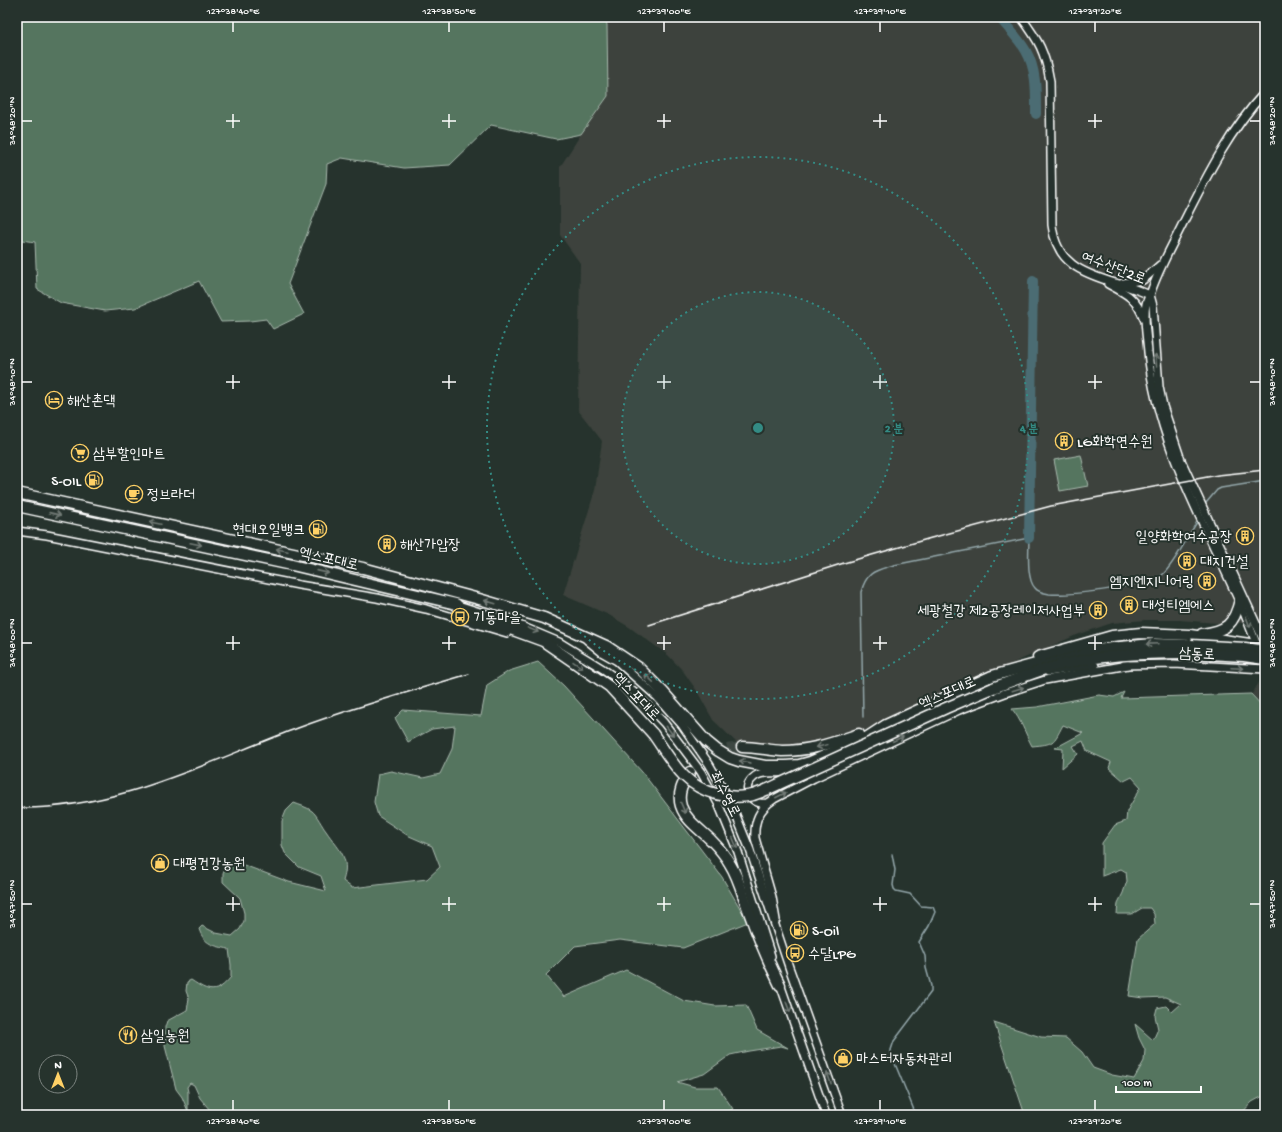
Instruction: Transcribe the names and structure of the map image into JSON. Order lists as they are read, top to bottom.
{
  "streets": {
    "highway": ["엑스포대로"],
    "street": ["여수산단2로", "삼동로", "좌수영로"]
  },
  "crossings": [
    ["엑스포대로", "좌수영로"]
  ],
  "one_way": ["삼동로"],
  "places": {
    "hotel": ["해산촌댁"],
    "building": [
      "LG화학연수원",
      "일양화학여수공장",
      "해산가압장",
      "대지건설",
      "엠지엔지니어링",
      "대성티엠에스",
      "세광철강 제2공장레이저사업부"
    ],
    "supermarket": ["삼부할인마트"],
    "fuel station": ["S-OIL", "현대오일뱅크", "S-Oil"],
    "cafe": ["정브라더"],
    "bus stop": ["기동마을", "수달LPG"],
    "shop": ["대평건강농원", "마스터자동차관리"],
    "restaurant": ["삼일농원"]
  },
  "scale_bar": "100 m",
  "north": "top",
  "coordinates": [
    "127°38'40\"E",
    "127°38'50\"E",
    "127°39'00\"E",
    "127°39'10\"E",
    "127°39'20\"E",
    "34°48'20\"N",
    "34°48'10\"N",
    "34°48'00\"N",
    "34°47'50\"N"
  ],
  "rings": ["2 분", "4 분"]
}
